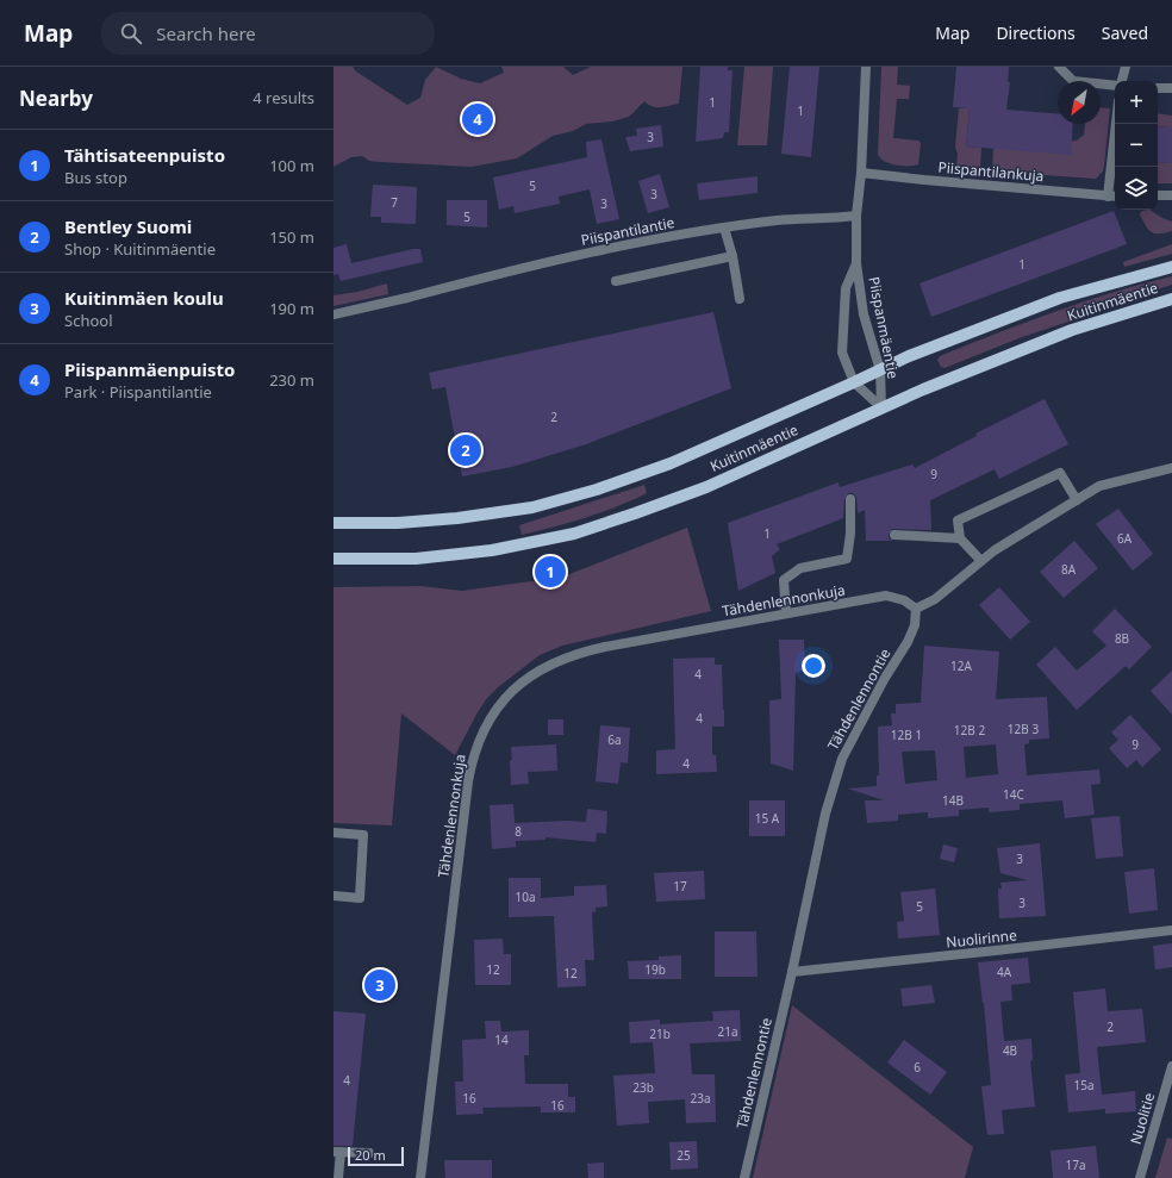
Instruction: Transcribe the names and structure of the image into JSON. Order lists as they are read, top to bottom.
{
  "streets": {
    "main road": ["Kuitinmäentie"],
    "street": [
      "Piispantilankuja",
      "Piispantilantie",
      "Piispanmäentie",
      "Tähdenlennonkuja",
      "Tähdenlennontie",
      "Nuolirinne",
      "Nuolitie"
    ]
  },
  "crossings": [
    ["Piispantilankuja", "Piispanmäentie"],
    ["Piispantilantie", "Piispanmäentie"],
    ["Kuitinmäentie", "Piispanmäentie"],
    ["Tähdenlennonkuja", "Tähdenlennontie"],
    ["Tähdenlennontie", "Nuolirinne"]
  ],
  "house_numbers": [
    "1",
    "1",
    "3",
    "5",
    "3",
    "7",
    "3",
    "5",
    "1",
    "2",
    "9",
    "1",
    "6A",
    "8A",
    "8B",
    "12A",
    "4",
    "4",
    "12B 3",
    "12B 2",
    "12B 1",
    "6a",
    "9",
    "4",
    "14C",
    "14B",
    "15 A",
    "8",
    "3",
    "17",
    "10a",
    "3",
    "5",
    "12",
    "19b",
    "4A",
    "12",
    "2",
    "21a",
    "21b",
    "14",
    "4B",
    "6",
    "4",
    "15a",
    "23b",
    "16",
    "23a",
    "16",
    "25",
    "17a"
  ],
  "scale_bar": "20 m",
  "north": "bottom left",
  "page": {
    "header": "Map",
    "search": "Search here",
    "nav": ["Map", "Directions", "Saved"],
    "heading": ["Nearby", "4 results"],
    "map_buttons": ["+", "−"],
    "pins": [
      "4",
      "2",
      "1",
      "3"
    ],
    "list": [
      {
        "mark": "1",
        "name": "Tähtisateenpuisto",
        "note": "Bus stop",
        "value": "100 m"
      },
      {
        "mark": "2",
        "name": "Bentley Suomi",
        "note": "Shop · Kuitinmäentie",
        "value": "150 m"
      },
      {
        "mark": "3",
        "name": "Kuitinmäen koulu",
        "note": "School",
        "value": "190 m"
      },
      {
        "mark": "4",
        "name": "Piispanmäenpuisto",
        "note": "Park · Piispantilantie",
        "value": "230 m"
      }
    ],
    "scale": "20 m"
  }
}
